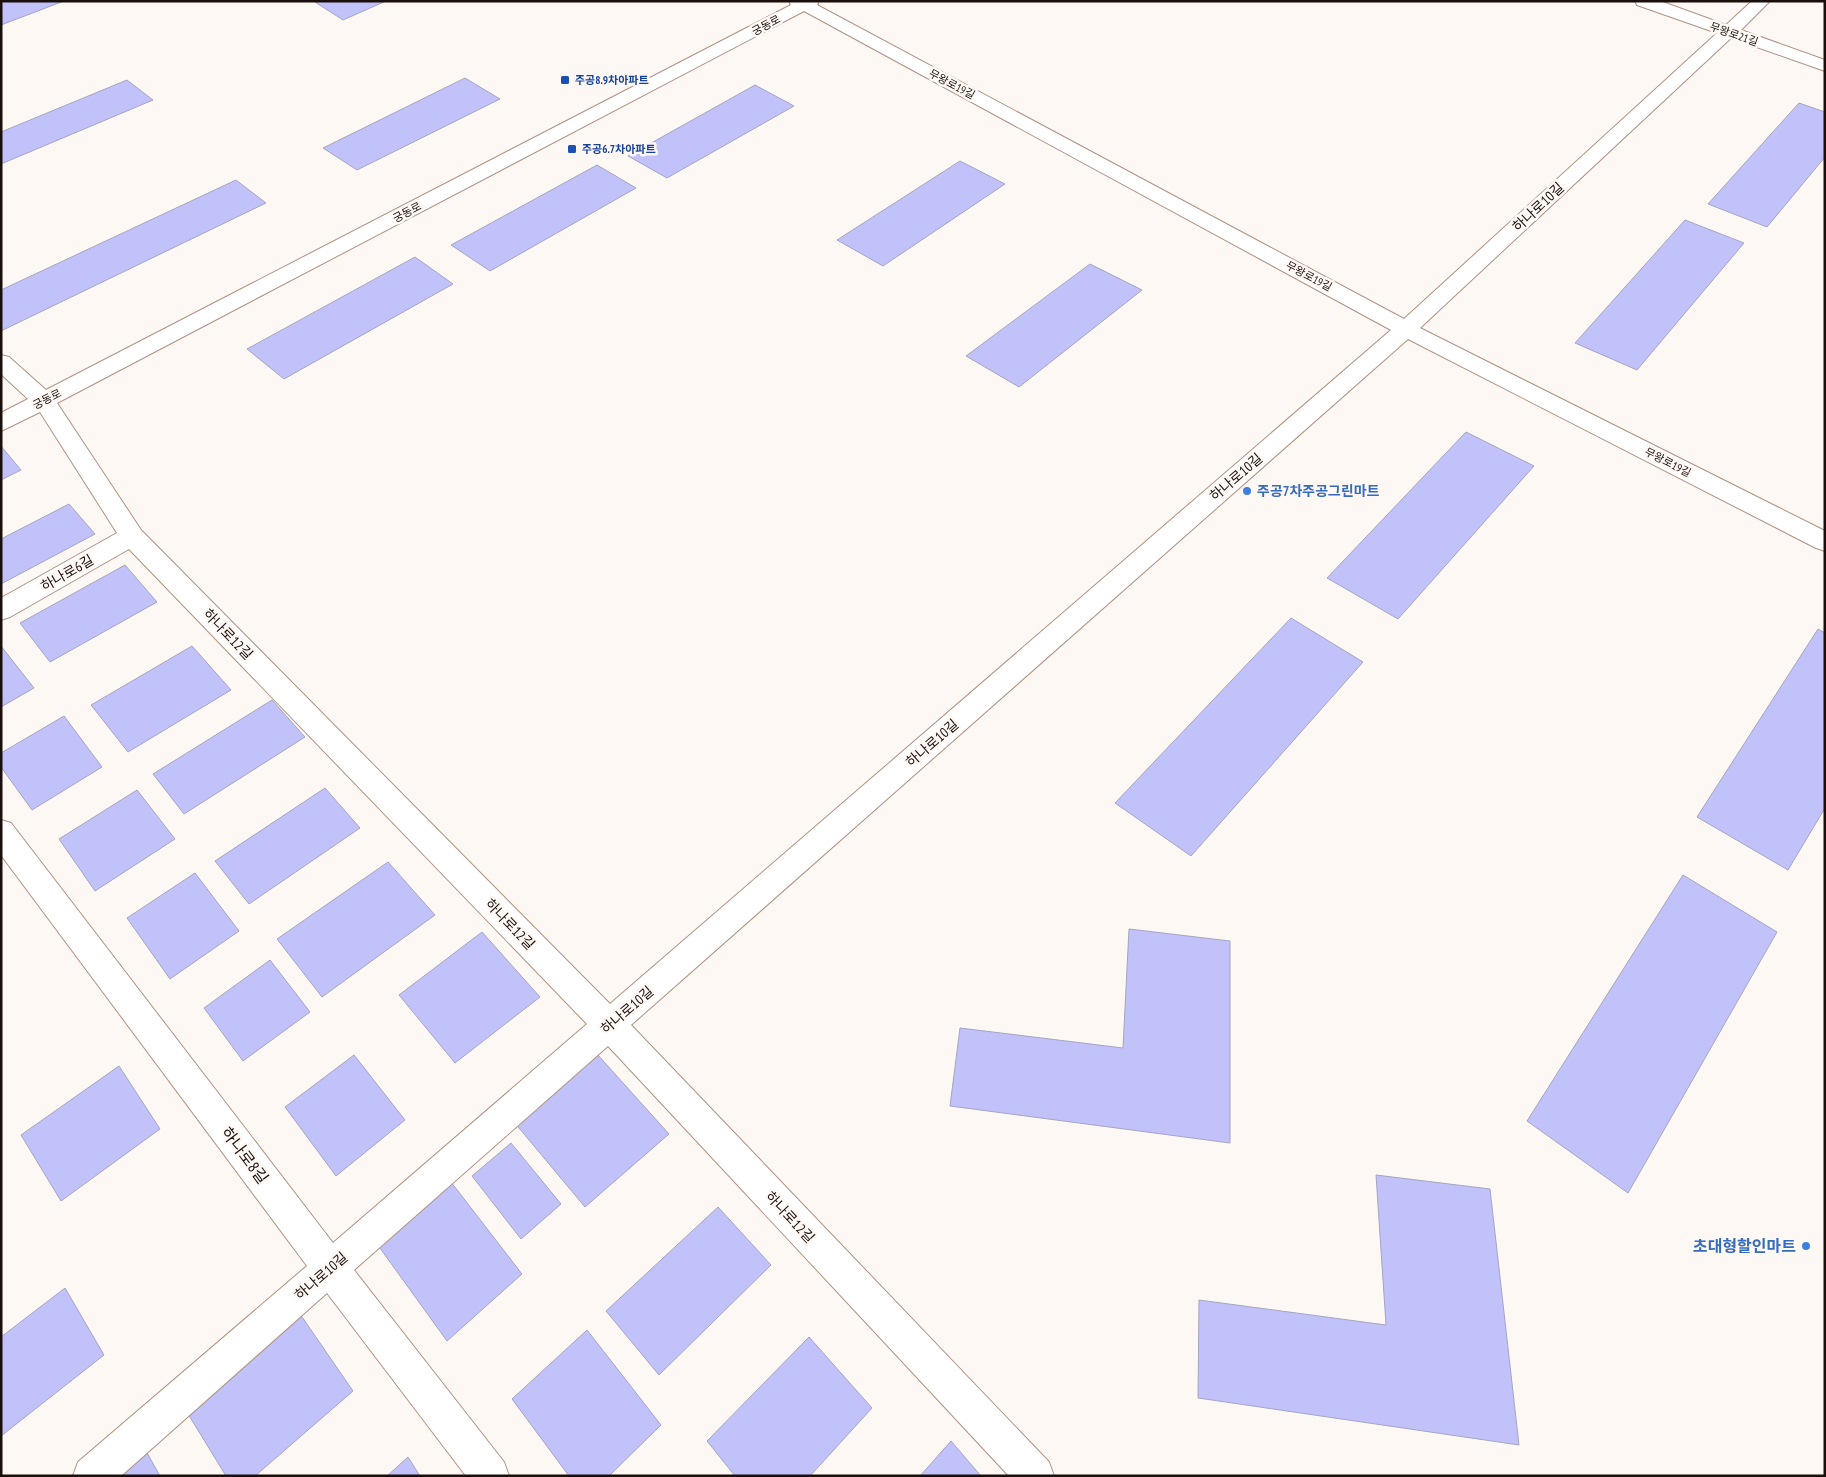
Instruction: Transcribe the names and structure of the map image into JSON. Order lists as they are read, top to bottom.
{
  "streets": {
    "street": [
      "궁동로",
      "무왕로21길",
      "무왕로19길",
      "하나로10길",
      "하나로6길",
      "하나로12길",
      "하나로8길"
    ]
  },
  "crossings": [
    ["궁동로", "무왕로19길"],
    ["궁동로", "하나로12길"],
    ["무왕로21길", "하나로10길"],
    ["무왕로19길", "하나로10길"],
    ["하나로10길", "하나로12길"],
    ["하나로10길", "하나로8길"],
    ["하나로6길", "하나로12길"]
  ],
  "places": {
    "transit": ["주공8.9차아파트", "주공6.7차아파트"],
    "other": ["주공7차주공그린마트", "초대형할인마트"]
  }
}
